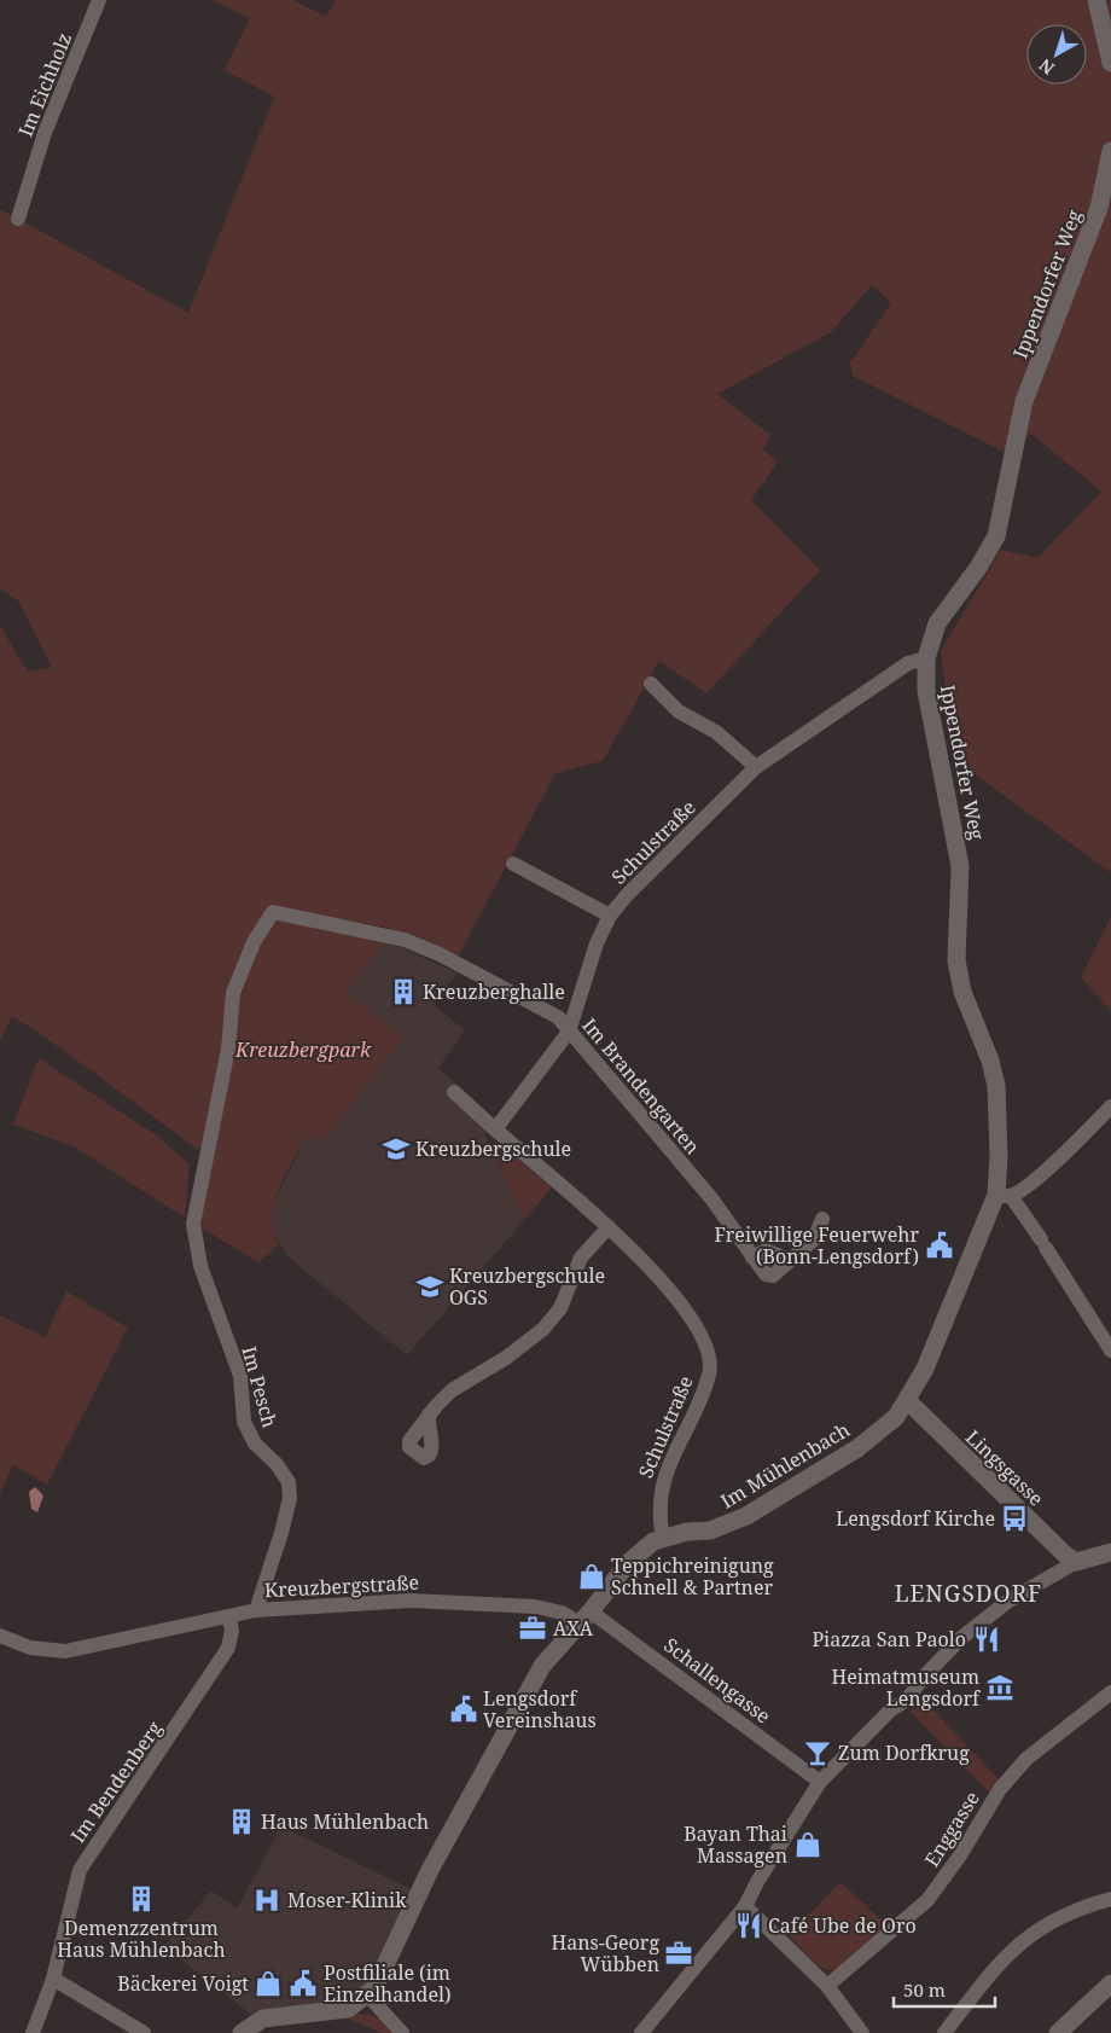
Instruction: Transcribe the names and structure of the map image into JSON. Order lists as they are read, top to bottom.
{
  "streets": {
    "street": [
      "Im Eichholz",
      "Ippendorfer Weg",
      "Schulstraße",
      "Im Brandengarten",
      "Im Pesch",
      "Im Mühlenbach",
      "Lingsgasse",
      "Kreuzbergstraße",
      "Schallengasse",
      "Im Bendenberg",
      "Enggasse"
    ]
  },
  "crossings": [
    ["Ippendorfer Weg", "Schulstraße"],
    ["Ippendorfer Weg", "Im Mühlenbach"],
    ["Schulstraße", "Im Brandengarten"],
    ["Schulstraße", "Im Mühlenbach"],
    ["Im Brandengarten", "Im Pesch"],
    ["Im Pesch", "Kreuzbergstraße"],
    ["Im Mühlenbach", "Lingsgasse"],
    ["Im Mühlenbach", "Kreuzbergstraße"],
    ["Im Mühlenbach", "Schallengasse"],
    ["Kreuzbergstraße", "Schallengasse"],
    ["Kreuzbergstraße", "Im Bendenberg"]
  ],
  "districts": ["LENGSDORF"],
  "parks": ["Kreuzbergpark"],
  "places": {
    "building": ["Kreuzberghalle", "Haus Mühlenbach", "Demenzzentrum Haus Mühlenbach"],
    "school or university": ["Kreuzbergschule", "Kreuzbergschule OGS"],
    "public building": ["Freiwillige Feuerwehr (Bonn-Lengsdorf)", "Lengsdorf Vereinshaus", "Postfiliale (im Einzelhandel)"],
    "bus stop": ["Lengsdorf Kirche"],
    "shop": ["Teppichreinigung Schnell & Partner", "Bayan Thai Massagen", "Bäckerei Voigt"],
    "office": ["AXA", "Hans-Georg Wübben"],
    "restaurant": ["Piazza San Paolo", "Café Ube de Oro"],
    "museum": ["Heimatmuseum Lengsdorf"],
    "bar": ["Zum Dorfkrug"],
    "hospital": ["Moser-Klinik"]
  },
  "scale_bar": "50 m",
  "north": "bottom left"
}
